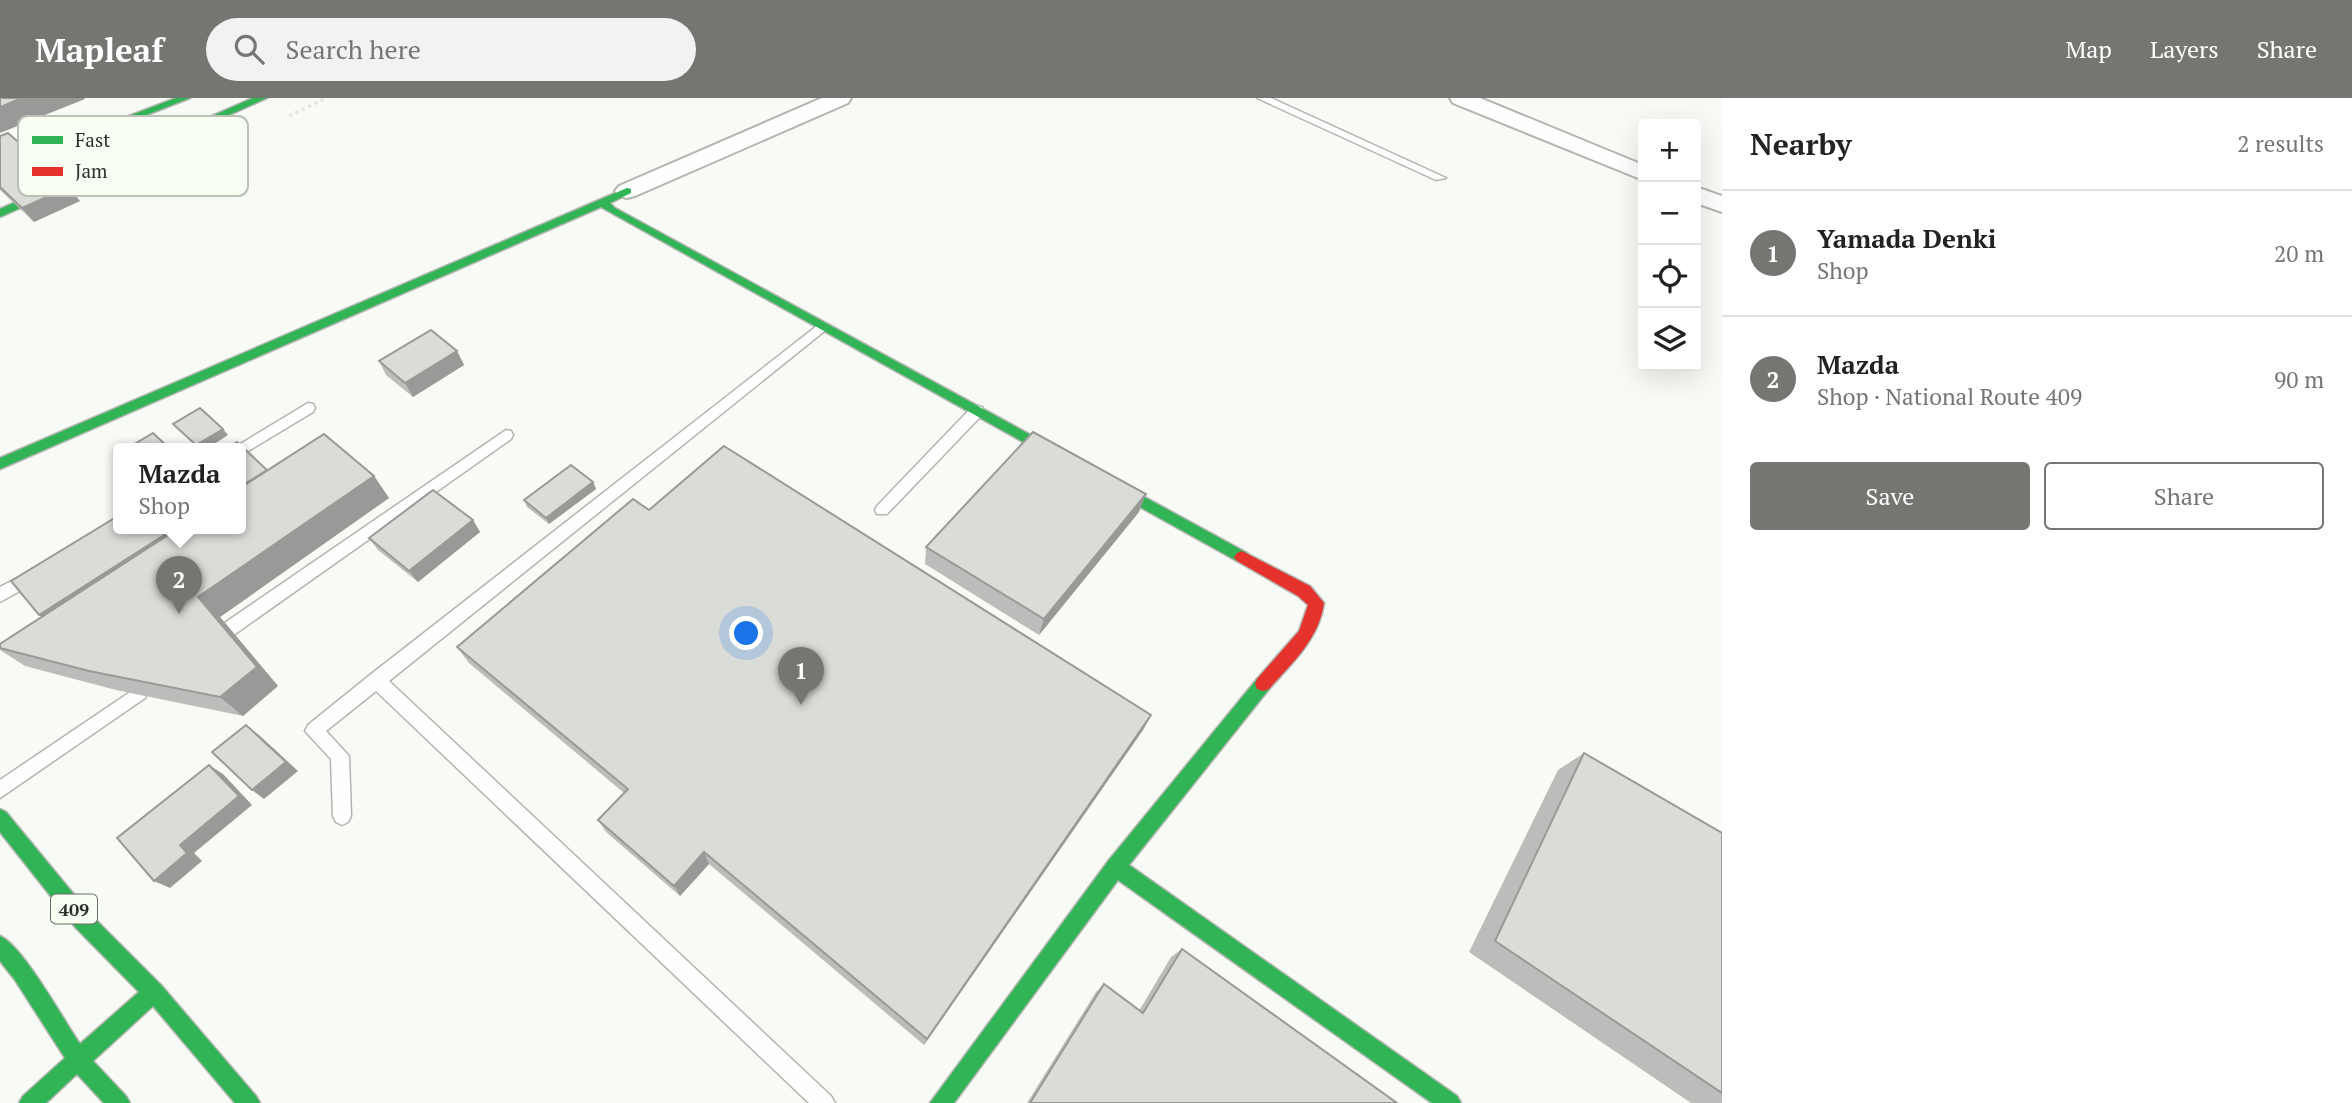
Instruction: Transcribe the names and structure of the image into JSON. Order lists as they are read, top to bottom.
{
  "streets": {
    "main road": ["409"]
  },
  "legend": ["Fast", "Jam"],
  "page": {
    "header": "Mapleaf",
    "search": "Search here",
    "nav": ["Map", "Layers", "Share"],
    "heading": ["Nearby", "2 results"],
    "map_buttons": ["+", "−"],
    "list": [
      {
        "mark": "1",
        "name": "Yamada Denki",
        "note": "Shop",
        "value": "20 m"
      },
      {
        "mark": "2",
        "name": "Mazda",
        "note": "Shop · National Route 409",
        "value": "90 m"
      }
    ],
    "buttons": ["Save", "Share"],
    "popup": ["Mazda", "Shop"],
    "pins": ["2", "1"]
  }
}
